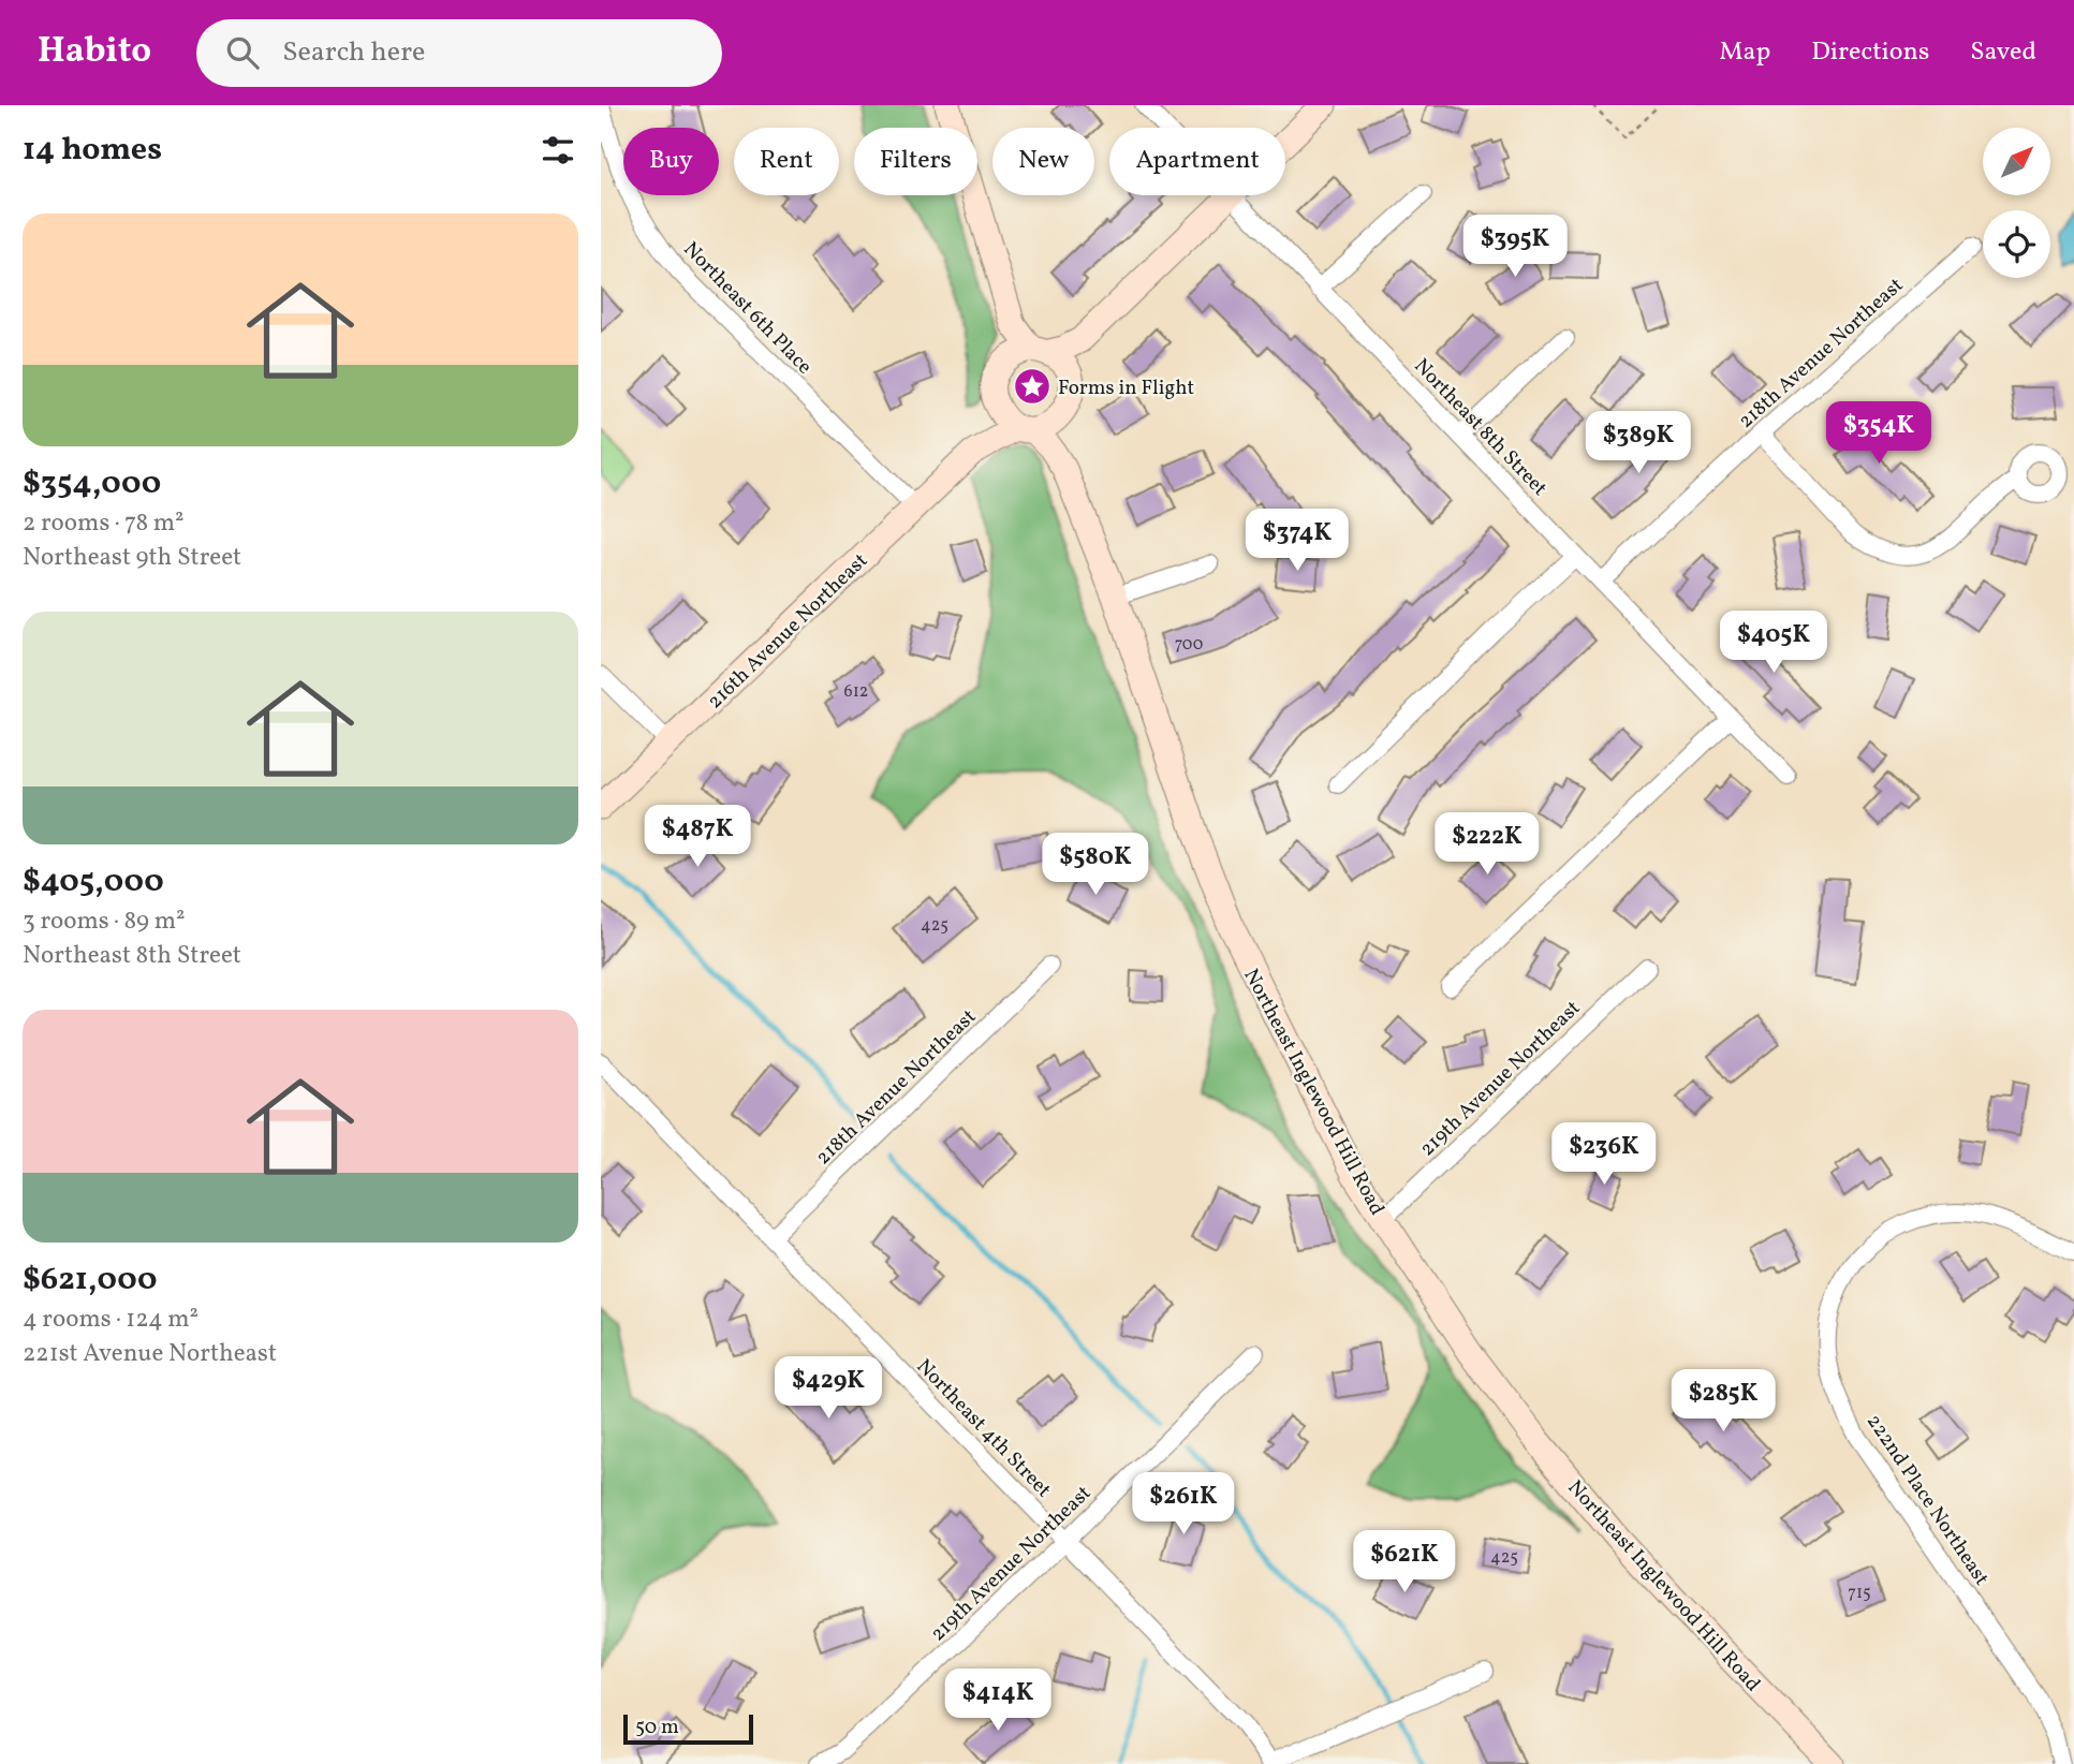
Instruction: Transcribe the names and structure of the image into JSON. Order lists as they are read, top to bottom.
{
  "streets": {
    "street": [
      "Northeast 6th Place",
      "218th Avenue Northeast",
      "Northeast 8th Street",
      "216th Avenue Northeast",
      "219th Avenue Northeast",
      "Northeast Inglewood Hill Road",
      "Northeast 4th Street",
      "222nd Place Northeast"
    ]
  },
  "crossings": [
    ["Northeast 6th Place", "216th Avenue Northeast"],
    ["218th Avenue Northeast", "Northeast 8th Street"],
    ["218th Avenue Northeast", "Northeast 4th Street"],
    ["216th Avenue Northeast", "Northeast Inglewood Hill Road"],
    ["219th Avenue Northeast", "Northeast Inglewood Hill Road"],
    ["219th Avenue Northeast", "Northeast 4th Street"]
  ],
  "places": {
    "place": ["Forms in Flight"]
  },
  "house_numbers": [
    "700",
    "612",
    "425",
    "425",
    "715"
  ],
  "scale_bar": "50 m",
  "north": "top right",
  "page": {
    "header": "Habito",
    "search": "Search here",
    "nav": ["Map", "Directions", "Saved"],
    "heading": "14 homes",
    "chip": [
      "Buy",
      "Rent",
      "Filters",
      "New",
      "Apartment"
    ],
    "list": [
      {
        "name": "$354,000",
        "note": "2 rooms · 78 m² · Northeast 9th Street"
      },
      {
        "name": "$405,000",
        "note": "3 rooms · 89 m² · Northeast 8th Street"
      },
      {
        "name": "$621,000",
        "note": "4 rooms · 124 m² · 221st Avenue Northeast"
      }
    ],
    "price": [
      "$395K",
      "$354K",
      "$389K",
      "$374K",
      "$405K",
      "$487K",
      "$222K",
      "$580K",
      "$236K",
      "$429K",
      "$285K",
      "$261K",
      "$621K",
      "$414K"
    ],
    "scale": "50 m"
  }
}
